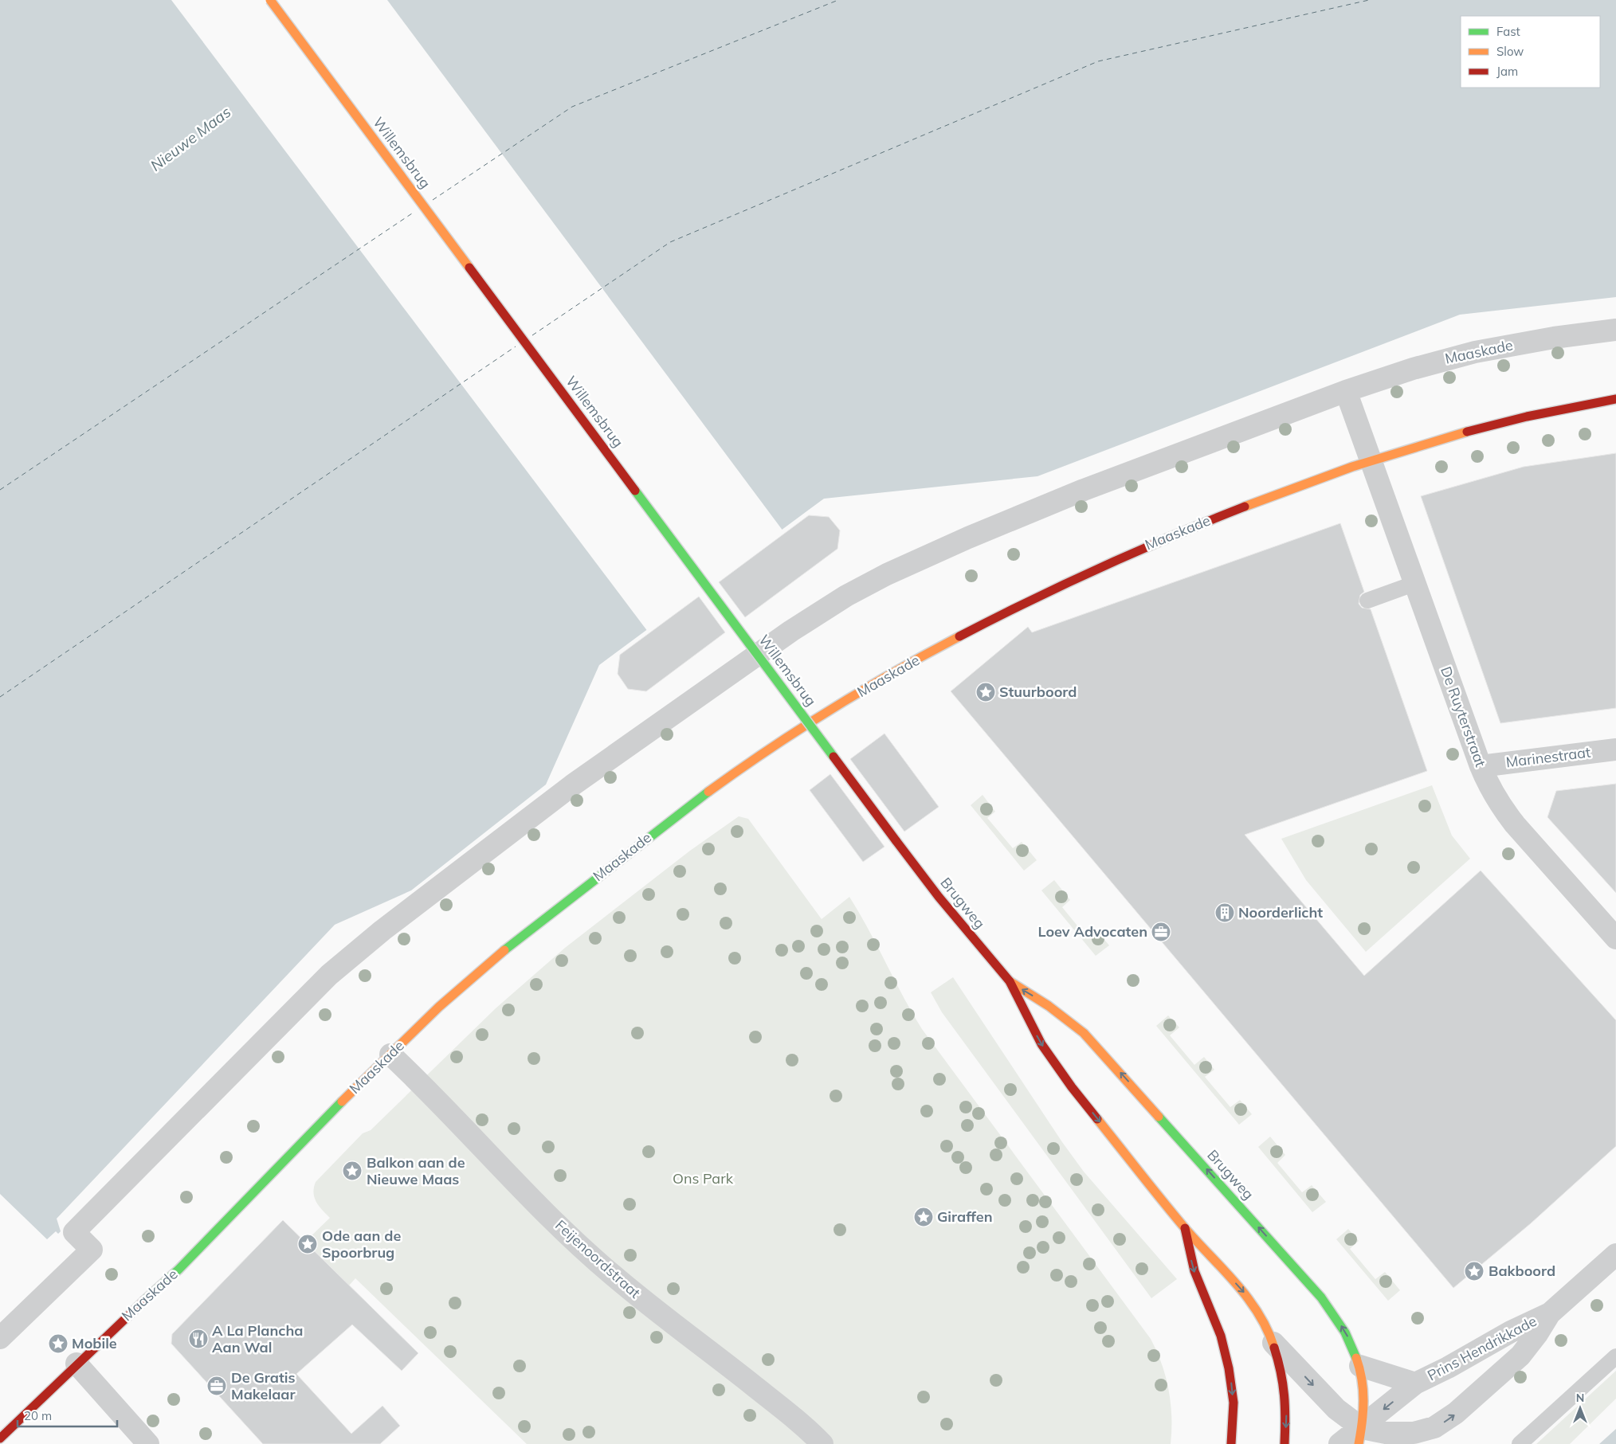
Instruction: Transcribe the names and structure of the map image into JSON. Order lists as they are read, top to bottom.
{
  "streets": {
    "main road": ["Willemsbrug", "Maaskade", "Brugweg"],
    "street": [
      "De Ruyterstraat",
      "Marinestraat",
      "Feijenoordstraat",
      "Prins Hendrikkade"
    ]
  },
  "crossings": [
    ["Willemsbrug", "Brugweg"],
    ["Maaskade", "De Ruyterstraat"],
    ["Maaskade", "Feijenoordstraat"],
    ["De Ruyterstraat", "Marinestraat"],
    ["Brugweg", "Prins Hendrikkade"]
  ],
  "water": ["Nieuwe Maas"],
  "parks": ["Ons Park"],
  "places": {
    "place": [
      "Stuurboord",
      "Balkon aan de Nieuwe Maas",
      "Giraffen",
      "Ode aan de Spoorbrug",
      "Bakboord",
      "Mobile"
    ],
    "building": ["Noorderlicht"],
    "office": ["Loev Advocaten", "De Gratis Makelaar"],
    "restaurant": ["A La Plancha Aan Wal"]
  },
  "legend": ["Fast", "Slow", "Jam"],
  "scale_bar": "20 m",
  "north": "top"
}
